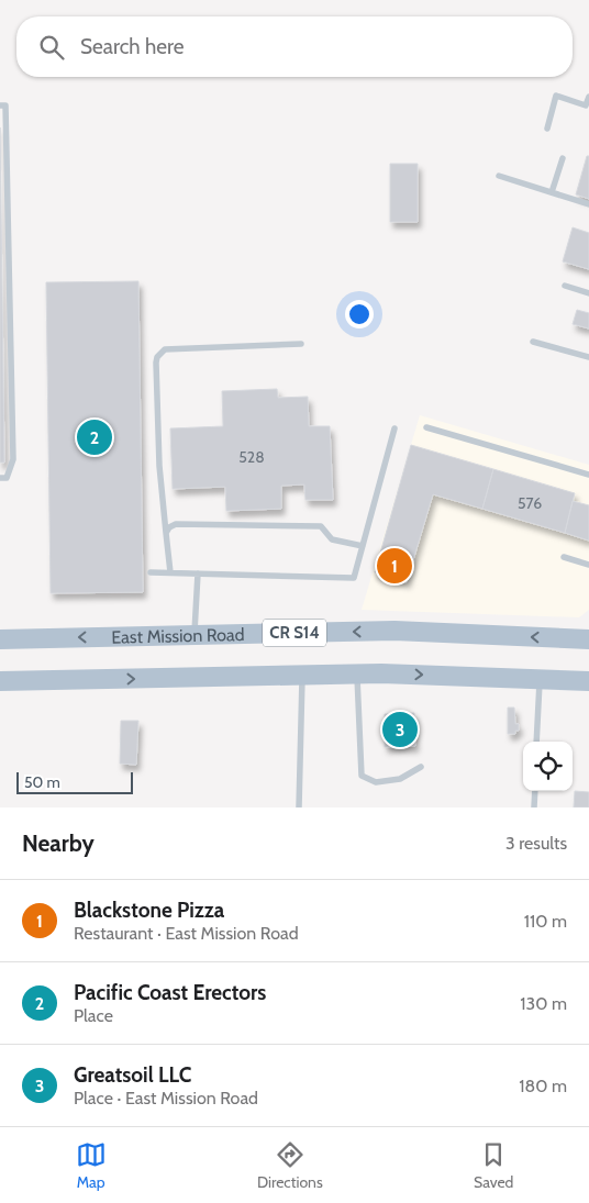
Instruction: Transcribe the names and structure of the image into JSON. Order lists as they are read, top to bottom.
{
  "streets": {
    "main road": ["CR S14", "East Mission Road"]
  },
  "house_numbers": ["528", "576"],
  "scale_bar": "50 m",
  "page": {
    "search": "Search here",
    "pins": ["2", "1", "3"],
    "scale": "50 m",
    "heading": ["Nearby", "3 results"],
    "list": [
      {
        "mark": "1",
        "name": "Blackstone Pizza",
        "note": "Restaurant · East Mission Road",
        "value": "110 m"
      },
      {
        "mark": "2",
        "name": "Pacific Coast Erectors",
        "note": "Place",
        "value": "130 m"
      },
      {
        "mark": "3",
        "name": "Greatsoil LLC",
        "note": "Place · East Mission Road",
        "value": "180 m"
      }
    ],
    "nav": ["Map", "Directions", "Saved"]
  }
}
